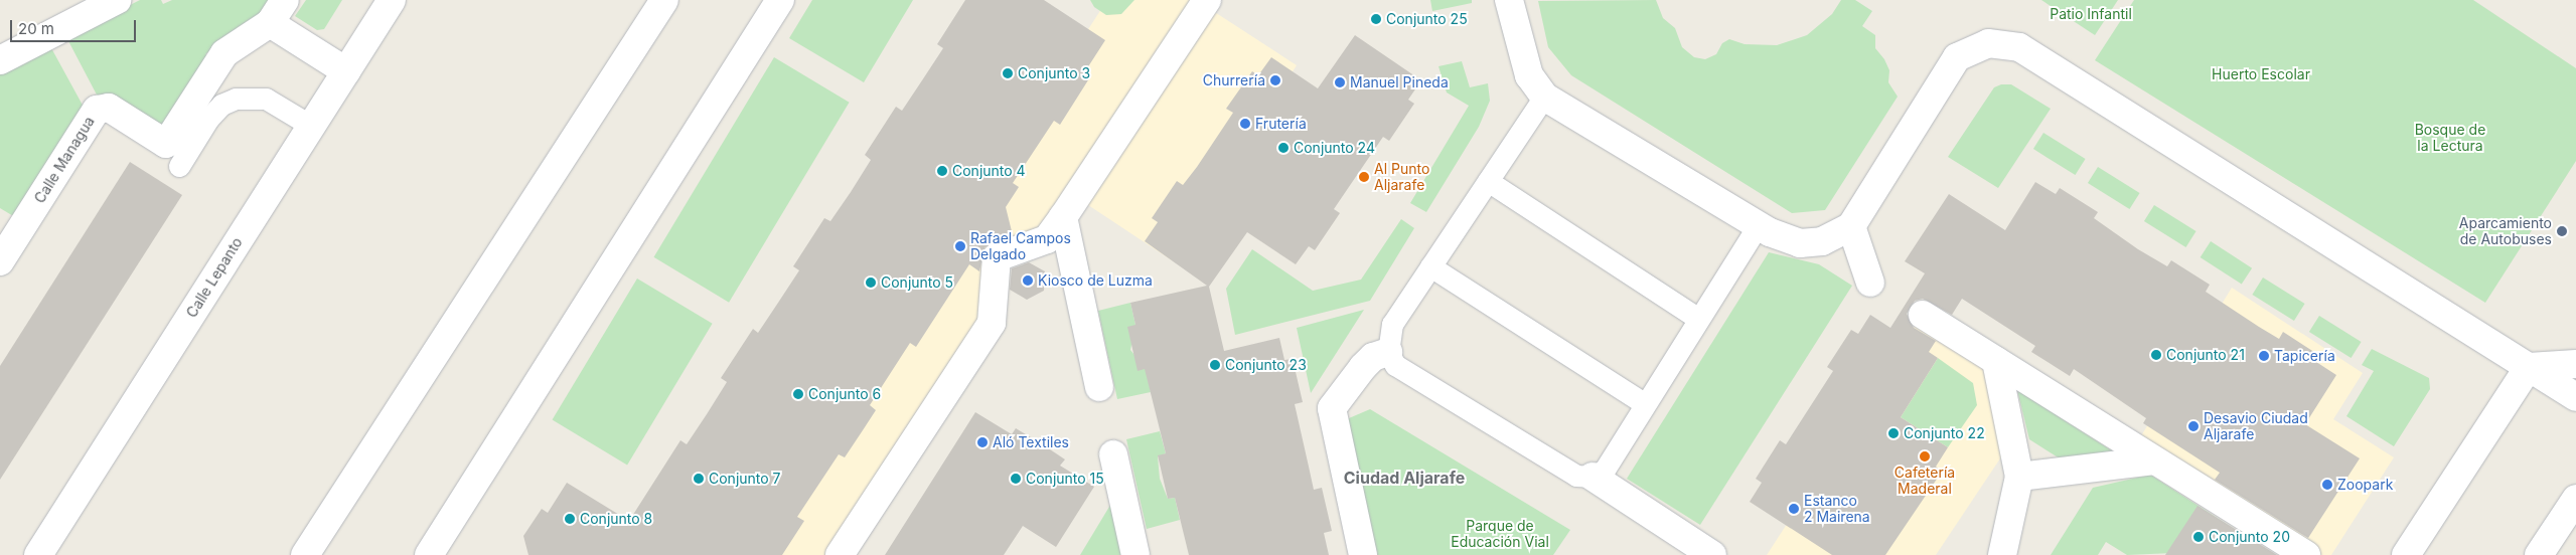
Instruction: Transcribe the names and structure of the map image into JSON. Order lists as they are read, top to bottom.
{
  "streets": {
    "street": ["Calle Managua", "Calle Lepanto"]
  },
  "districts": ["Ciudad Aljarafe"],
  "parks": [
    "Patio Infantil",
    "Huerto Escolar",
    "Bosque de la Lectura",
    "Parque de Educación Vial"
  ],
  "places": [
    "Conjunto 25",
    "Conjunto 3",
    "Churrería",
    "Manuel Pineda",
    "Frutería",
    "Conjunto 24",
    "Conjunto 4",
    "Al Punto Aljarafe",
    "Aparcamiento de Autobuses",
    "Rafael Campos Delgado",
    "Kiosco de Luzma",
    "Conjunto 5",
    "Conjunto 21",
    "Tapicería",
    "Conjunto 23",
    "Conjunto 6",
    "Desavio Ciudad Aljarafe",
    "Conjunto 22",
    "Aló Textiles",
    "Cafetería Maderal",
    "Conjunto 7",
    "Conjunto 15",
    "Zoopark",
    "Estanco 2 Mairena",
    "Conjunto 8",
    "Conjunto 20"
  ],
  "scale_bar": "20 m"
}
